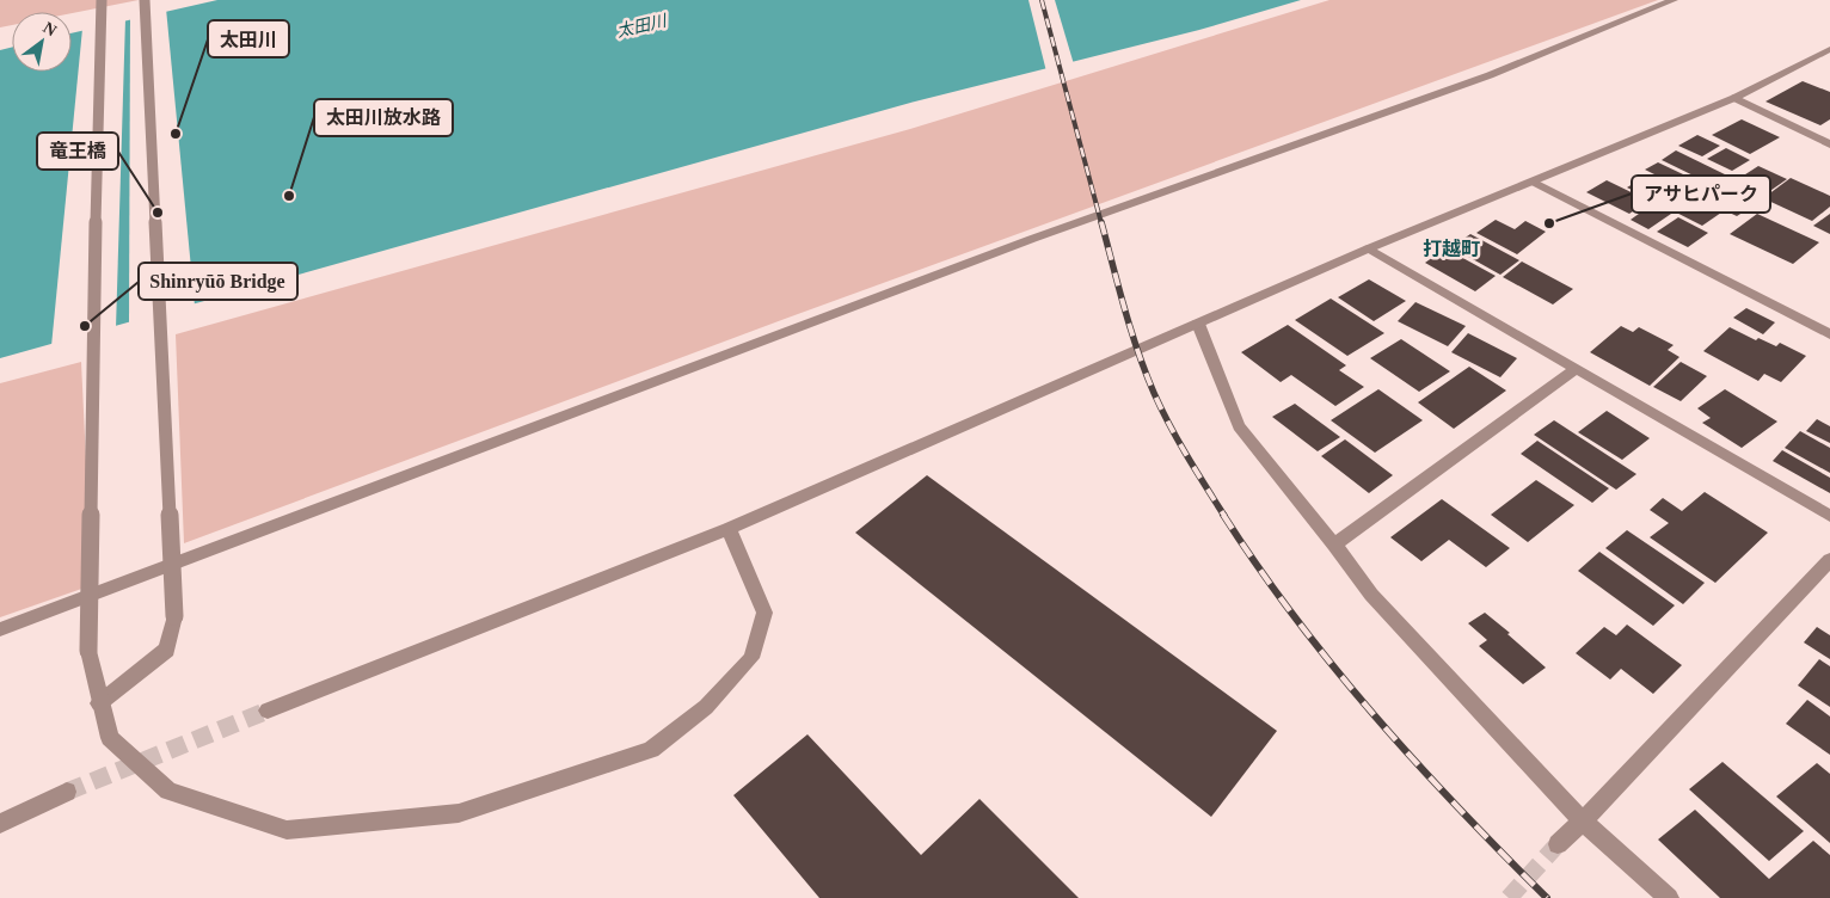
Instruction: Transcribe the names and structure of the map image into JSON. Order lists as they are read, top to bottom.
{
  "districts": ["打越町"],
  "water": ["太田川"],
  "places": [
    "太田川",
    "太田川放水路",
    "竜王橋",
    "アサヒパーク",
    "Shinryūō Bridge"
  ],
  "north": "top right"
}
